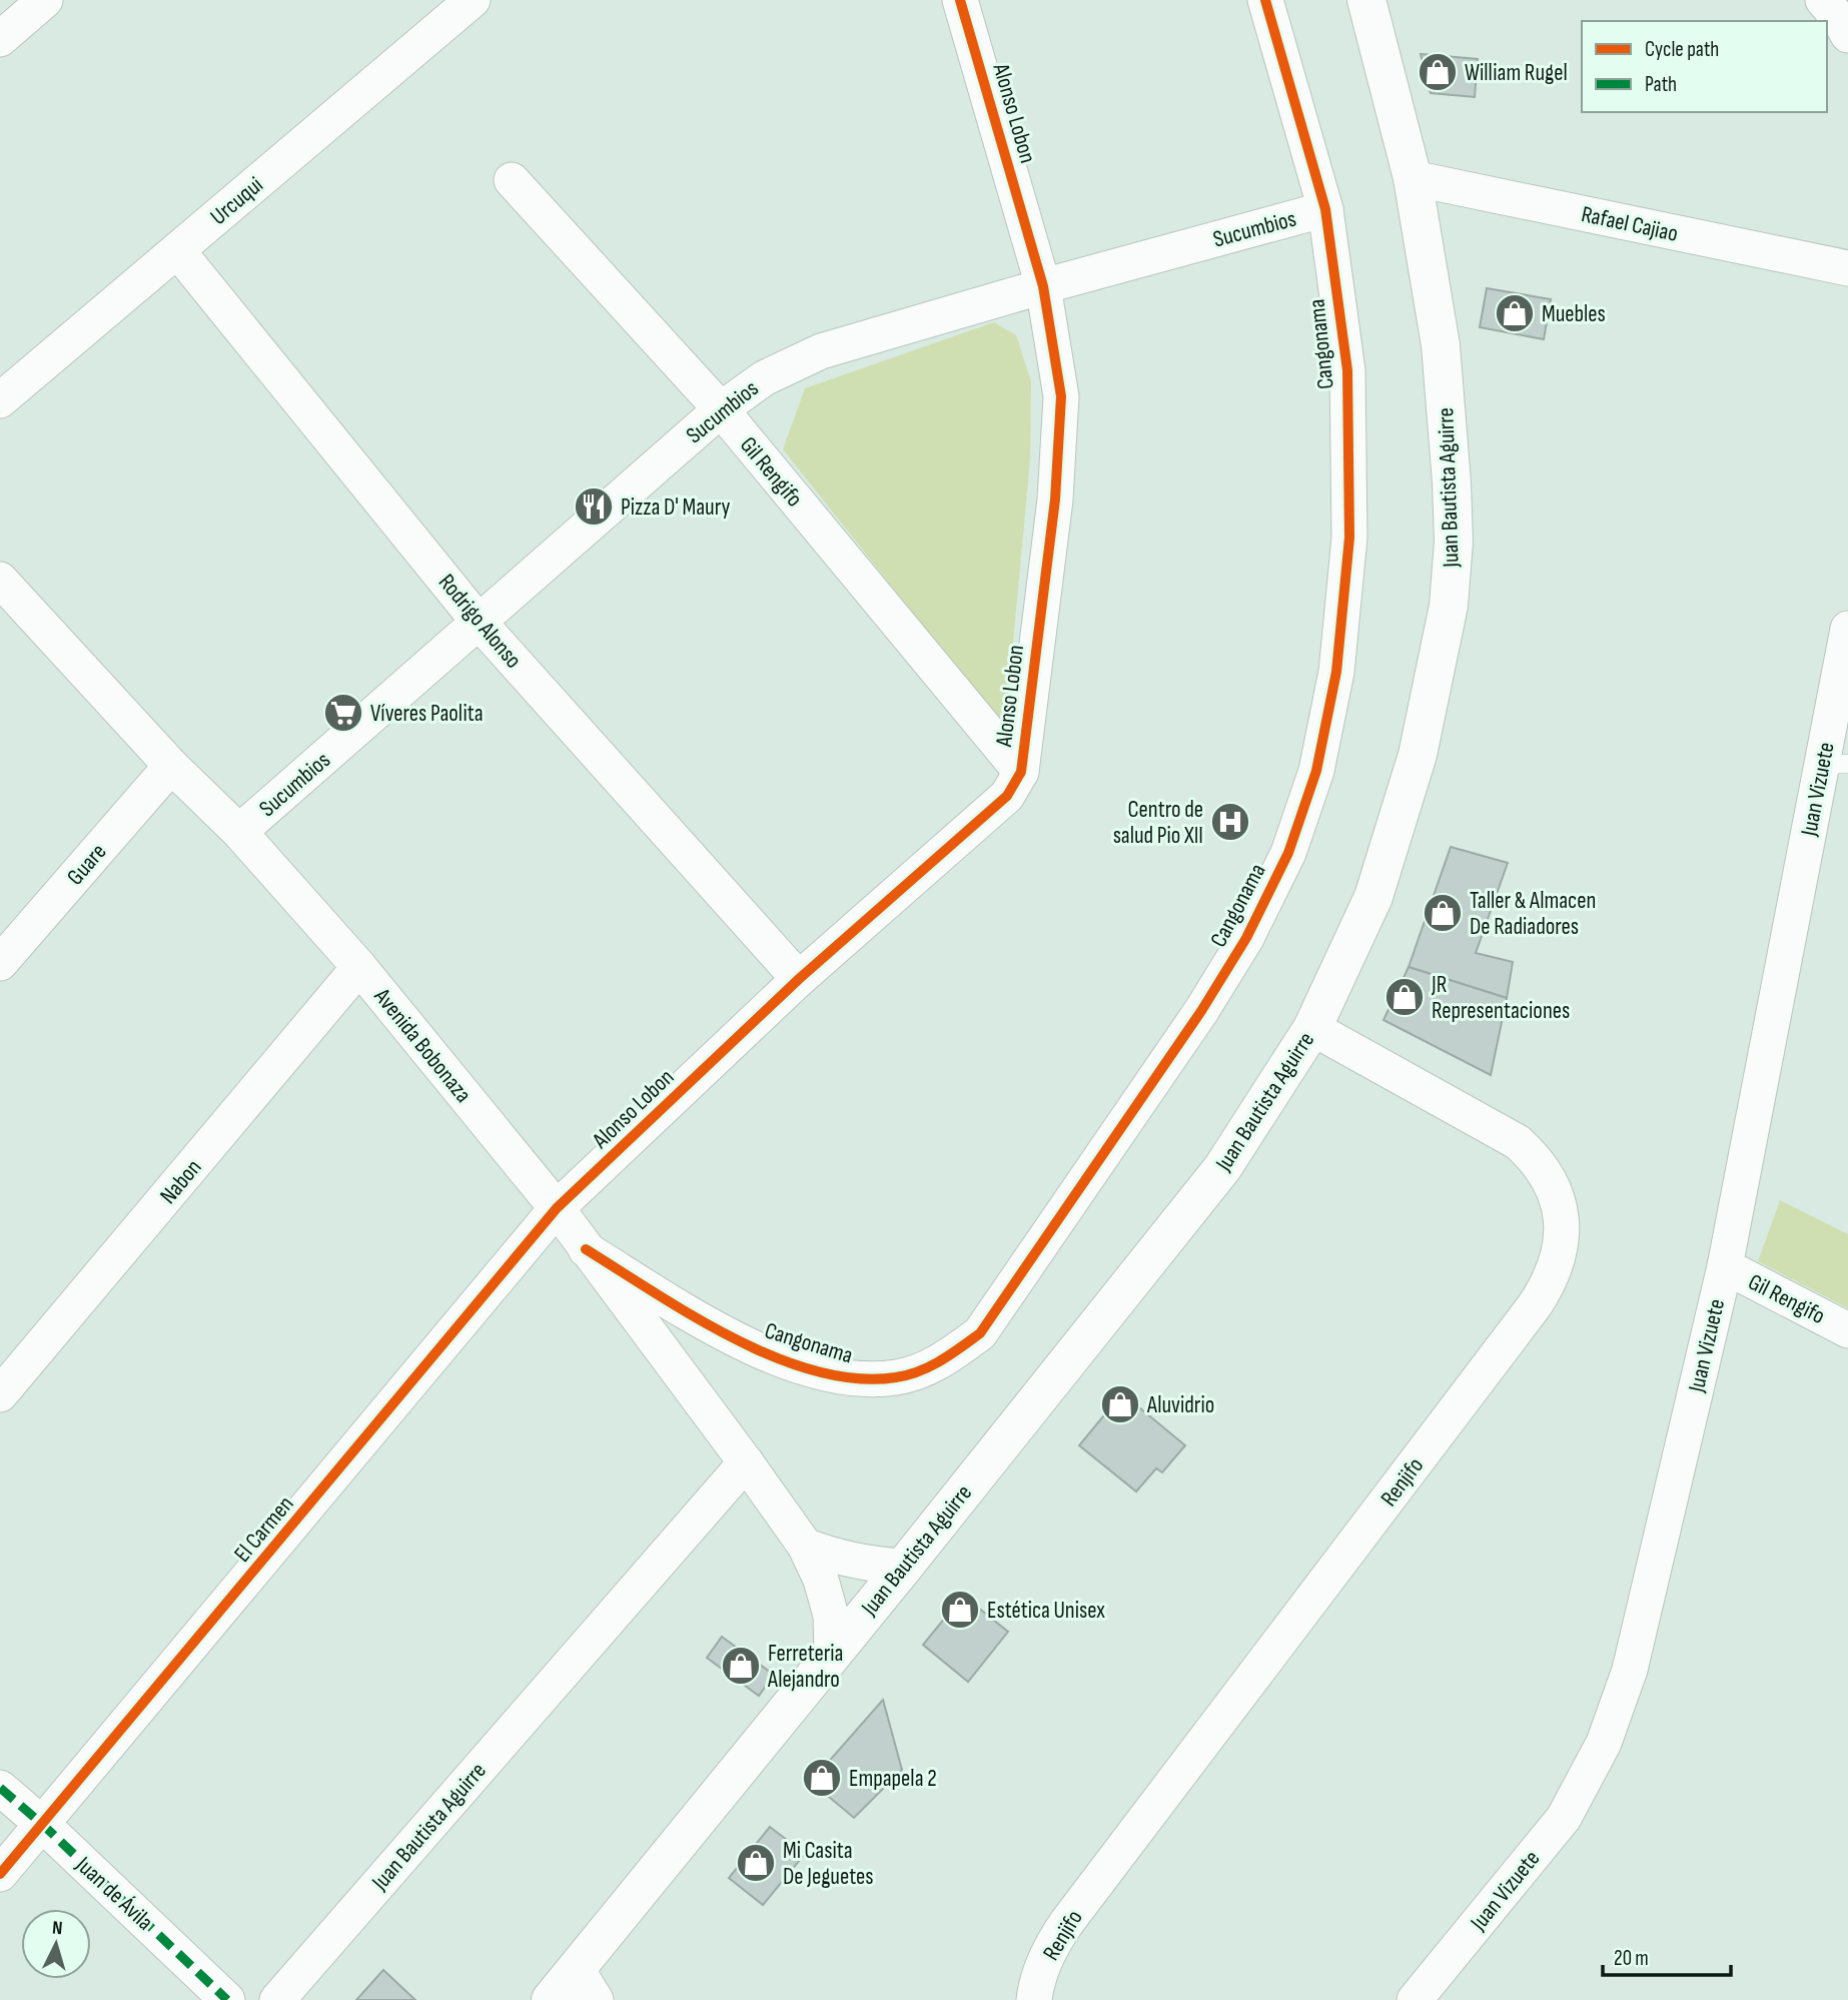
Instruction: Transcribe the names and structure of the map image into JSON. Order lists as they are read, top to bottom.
{
  "streets": {
    "main road": ["Juan Bautista Aguirre"],
    "street": [
      "Alonso Lobon",
      "Urcuqui",
      "Rafael Cajiao",
      "Sucumbios",
      "Cangonama",
      "Gil Rengifo",
      "Rodrigo Alonso",
      "Juan Vizuete",
      "Guare",
      "Avenida Bobonaza",
      "Nabon",
      "Renjifo",
      "El Carmen",
      "Juan de Ávila"
    ]
  },
  "crossings": [
    ["Alonso Lobon", "Sucumbios"],
    ["Alonso Lobon", "Gil Rengifo"],
    ["Alonso Lobon", "Rodrigo Alonso"],
    ["Alonso Lobon", "Avenida Bobonaza"],
    ["Alonso Lobon", "El Carmen"],
    ["Urcuqui", "Rodrigo Alonso"],
    ["Rafael Cajiao", "Juan Bautista Aguirre"],
    ["Sucumbios", "Cangonama"],
    ["Sucumbios", "Gil Rengifo"],
    ["Sucumbios", "Rodrigo Alonso"],
    ["Sucumbios", "Avenida Bobonaza"],
    ["Cangonama", "Avenida Bobonaza"],
    ["Gil Rengifo", "Juan Vizuete"],
    ["Juan Bautista Aguirre", "Avenida Bobonaza"],
    ["Juan Bautista Aguirre", "Renjifo"],
    ["Guare", "Avenida Bobonaza"],
    ["Avenida Bobonaza", "Nabon"],
    ["Avenida Bobonaza", "El Carmen"],
    ["El Carmen", "Juan de Ávila"]
  ],
  "places": {
    "shop": [
      "William Rugel",
      "Muebles",
      "Taller & Almacen De Radiadores",
      "JR Representaciones",
      "Aluvidrio",
      "Estética Unisex",
      "Ferreteria Alejandro",
      "Empapela 2",
      "Mi Casita De Jeguetes"
    ],
    "restaurant": ["Pizza D' Maury"],
    "supermarket": ["Víveres Paolita"],
    "hospital": ["Centro de salud Pio XII"]
  },
  "legend": ["Cycle path", "Path"],
  "scale_bar": "20 m",
  "north": "top"
}
